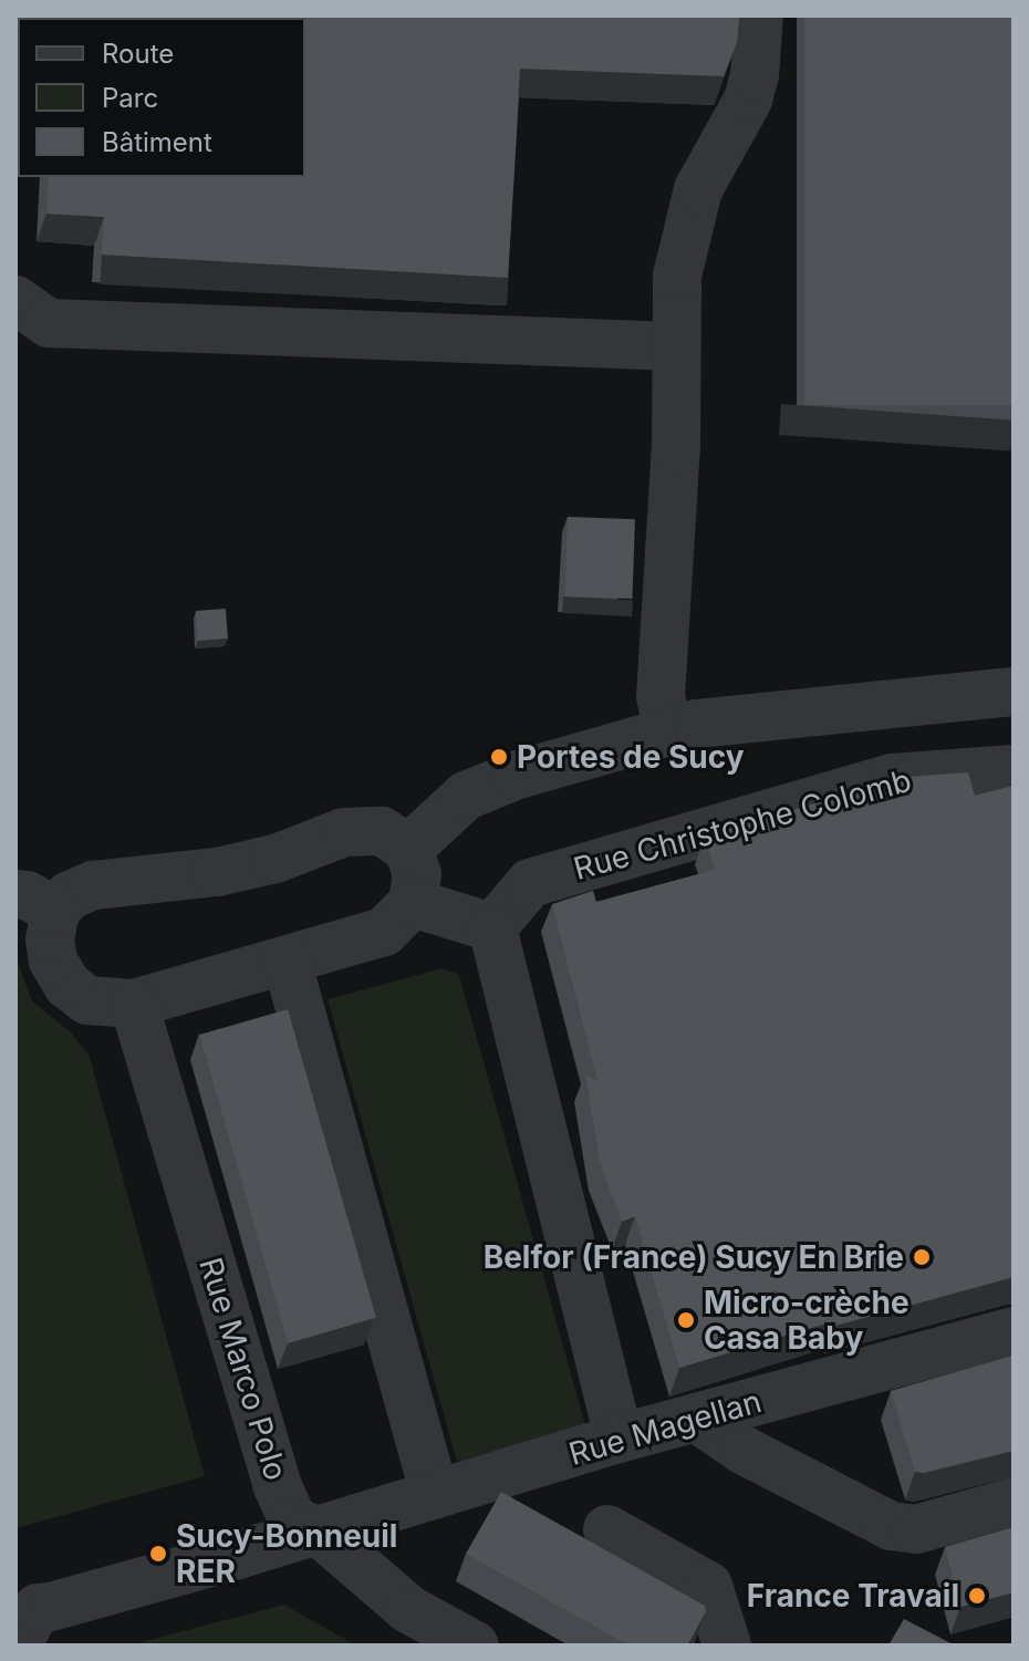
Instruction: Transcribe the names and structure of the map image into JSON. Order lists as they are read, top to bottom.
{
  "streets": {
    "street": ["Rue Christophe Colomb", "Rue Marco Polo", "Rue Magellan"]
  },
  "crossings": [
    ["Rue Marco Polo", "Rue Magellan"]
  ],
  "places": [
    "Portes de Sucy",
    "Belfor (France) Sucy En Brie",
    "Micro-crèche Casa Baby",
    "Sucy-Bonneuil RER",
    "France Travail"
  ],
  "legend": ["Route", "Parc", "Bâtiment"]
}
